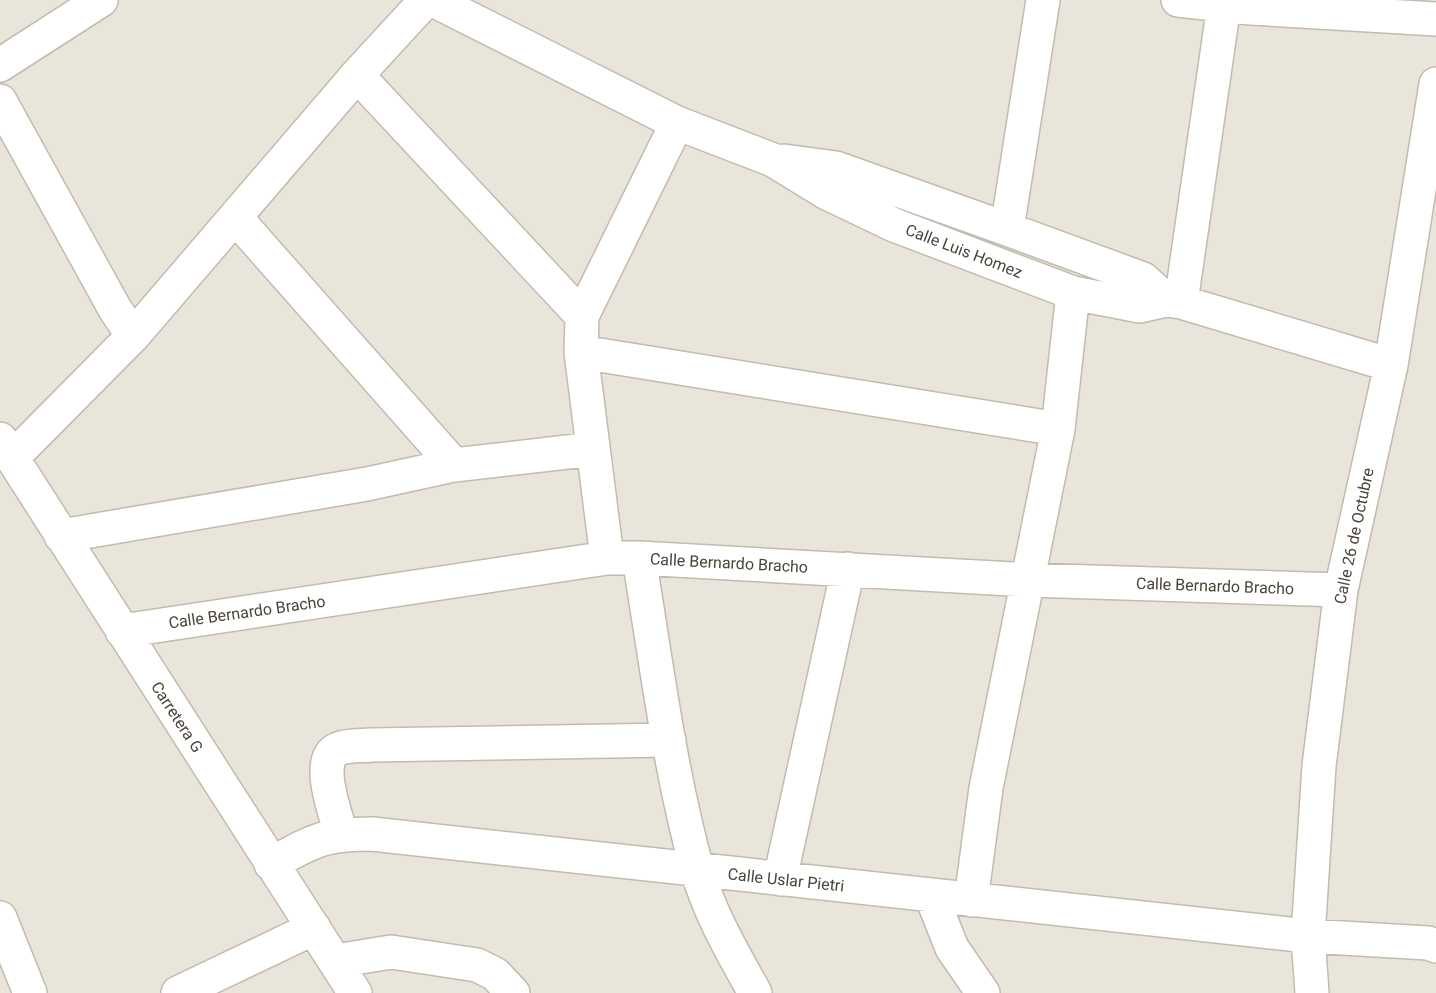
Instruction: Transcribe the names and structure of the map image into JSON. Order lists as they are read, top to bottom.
{
  "streets": {
    "street": [
      "Calle Luis Homez",
      "Calle 26 de Octubre",
      "Calle Bernardo Bracho",
      "Carretera G",
      "Calle Uslar Pietri"
    ]
  },
  "crossings": [
    ["Calle Luis Homez", "Calle 26 de Octubre"],
    ["Calle 26 de Octubre", "Calle Bernardo Bracho"],
    ["Calle 26 de Octubre", "Calle Uslar Pietri"],
    ["Calle Bernardo Bracho", "Carretera G"],
    ["Carretera G", "Calle Uslar Pietri"]
  ]
}
